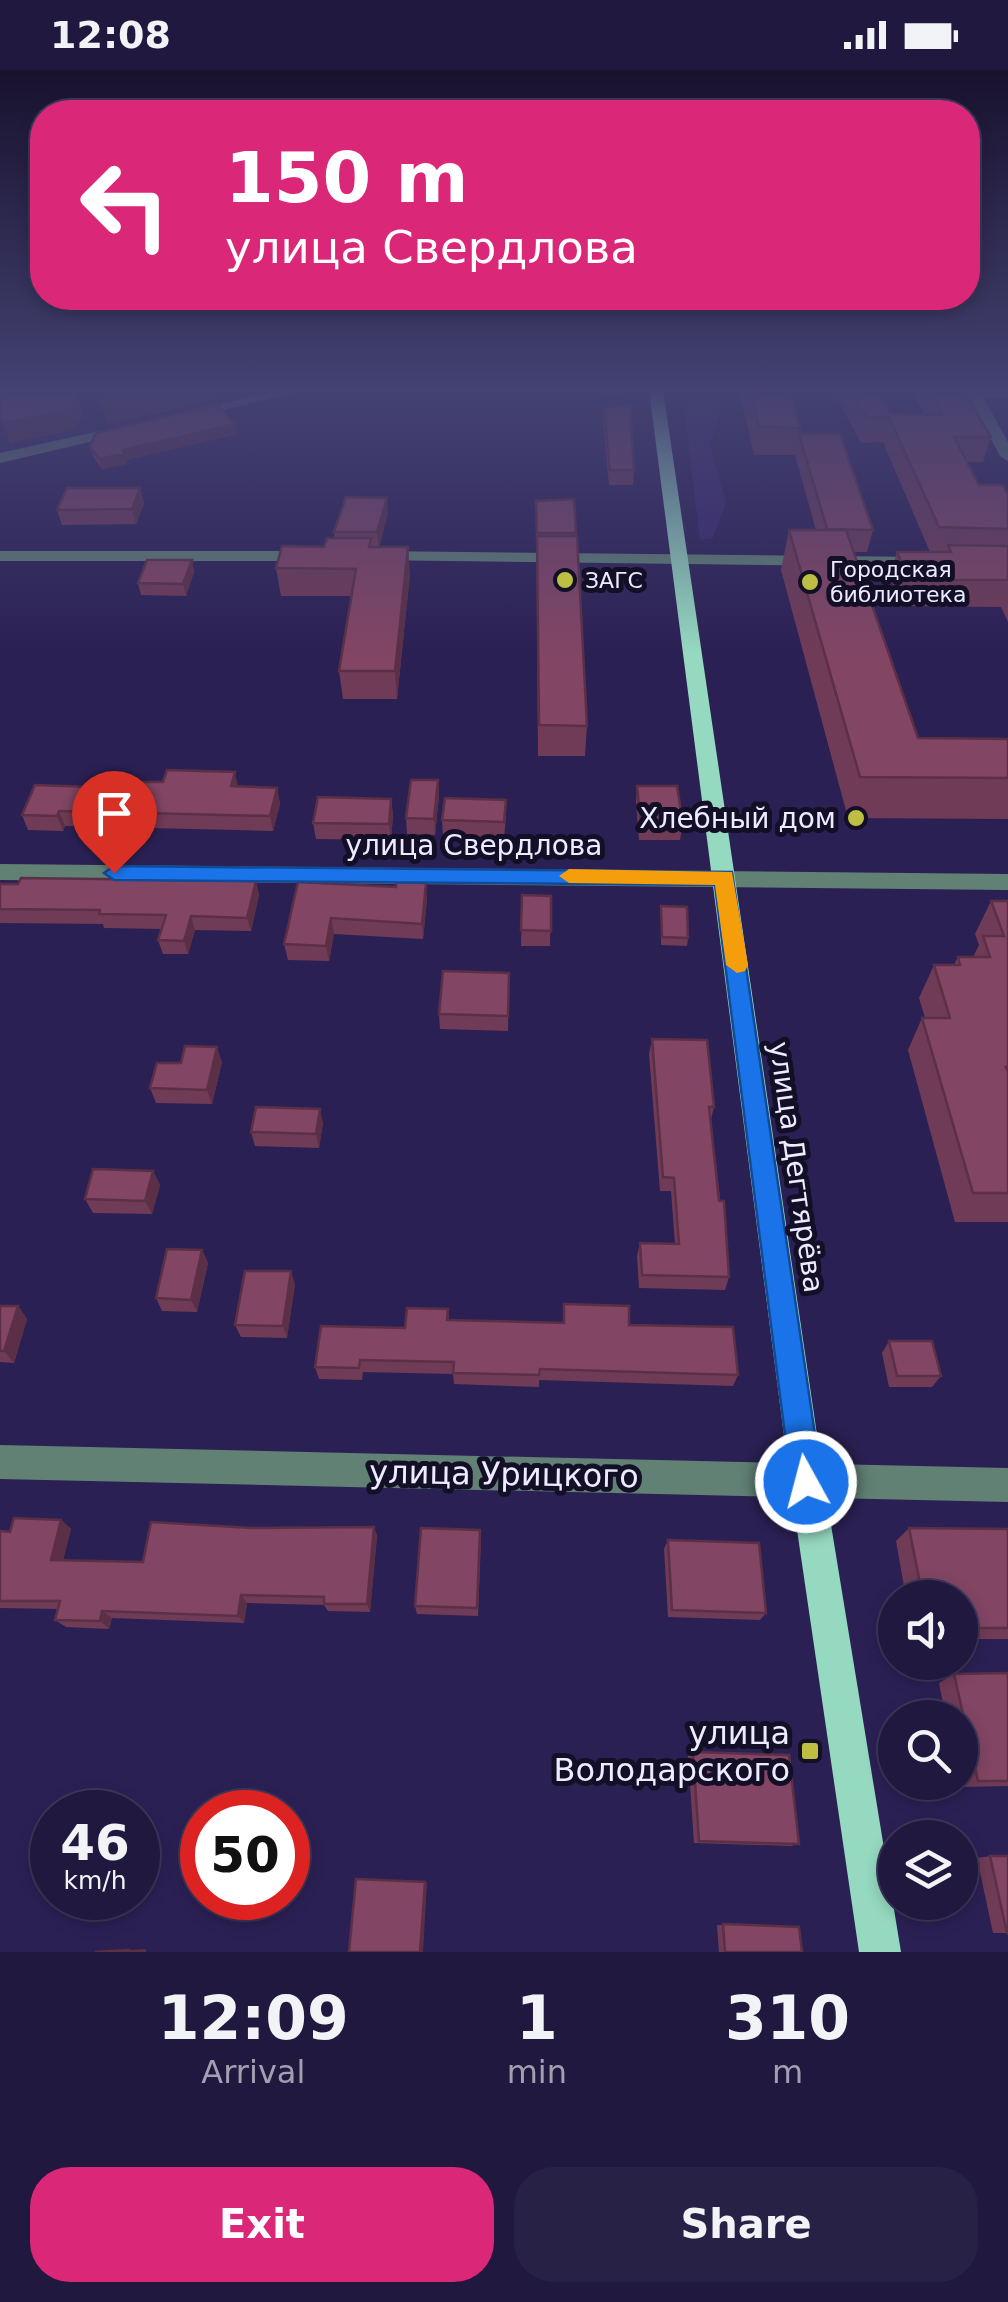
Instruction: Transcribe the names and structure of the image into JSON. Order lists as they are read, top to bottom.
{
  "streets": {
    "main road": ["улица Дегтярёва"],
    "street": ["улица Свердлова", "улица Урицкого"]
  },
  "crossings": [
    ["улица Свердлова", "улица Дегтярёва"],
    ["улица Дегтярёва", "улица Урицкого"]
  ],
  "places": {
    "other": ["ЗАГС", "Городская библиотека", "Хлебный дом"],
    "transit": ["улица Володарского"]
  },
  "page": {
    "status": "12:08",
    "turn": ["150 m", "улица Свердлова"],
    "speed": "46 km/h",
    "limit": "50",
    "eta": [
      "12:09",
      "Arrival",
      "1",
      "min",
      "310",
      "m"
    ],
    "buttons": ["Exit", "Share"]
  }
}
